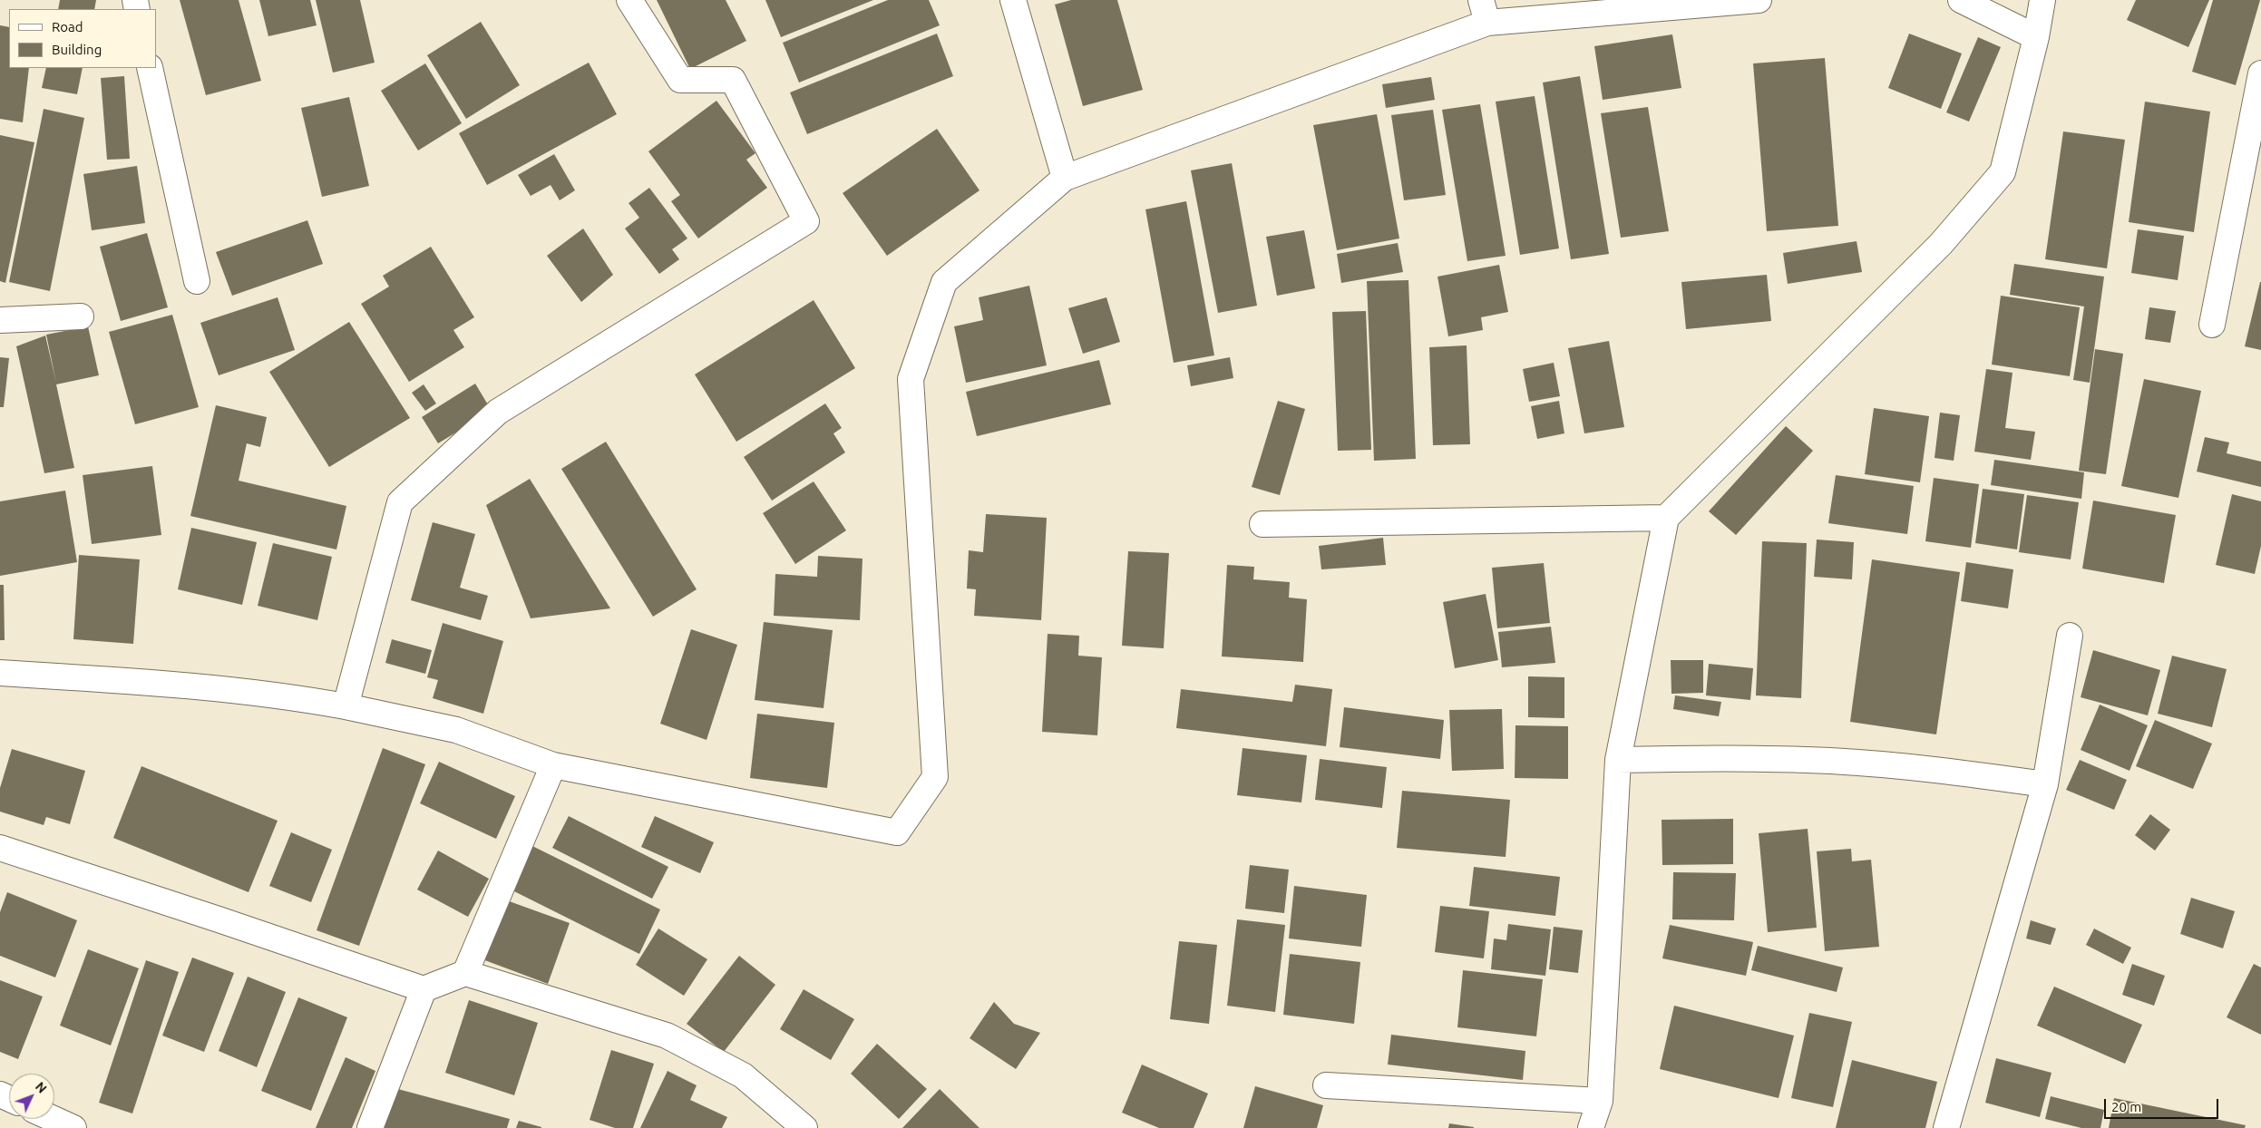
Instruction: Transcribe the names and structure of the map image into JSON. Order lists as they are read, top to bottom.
{
  "legend": ["Road", "Building"],
  "scale_bar": "20 m",
  "north": "top right"
}
